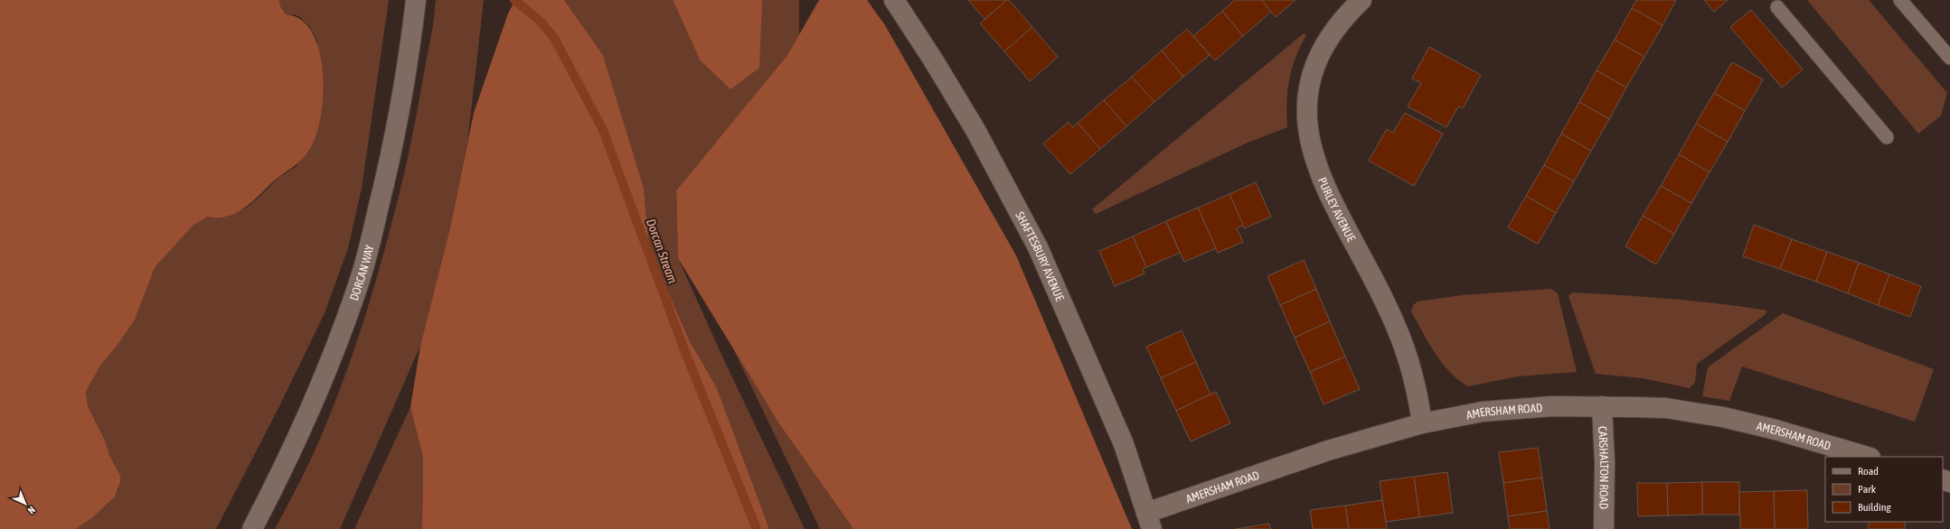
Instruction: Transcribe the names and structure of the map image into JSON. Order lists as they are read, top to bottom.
{
  "streets": {
    "street": [
      "PURLEY AVENUE",
      "SHAFTESBURY AVENUE",
      "DORCAN WAY",
      "AMERSHAM ROAD",
      "CARSHALTON ROAD"
    ]
  },
  "crossings": [
    ["PURLEY AVENUE", "AMERSHAM ROAD"],
    ["SHAFTESBURY AVENUE", "AMERSHAM ROAD"],
    ["AMERSHAM ROAD", "CARSHALTON ROAD"]
  ],
  "water": ["Dorcan Stream"],
  "legend": ["Road", "Park", "Building"],
  "north": "bottom right"
}
